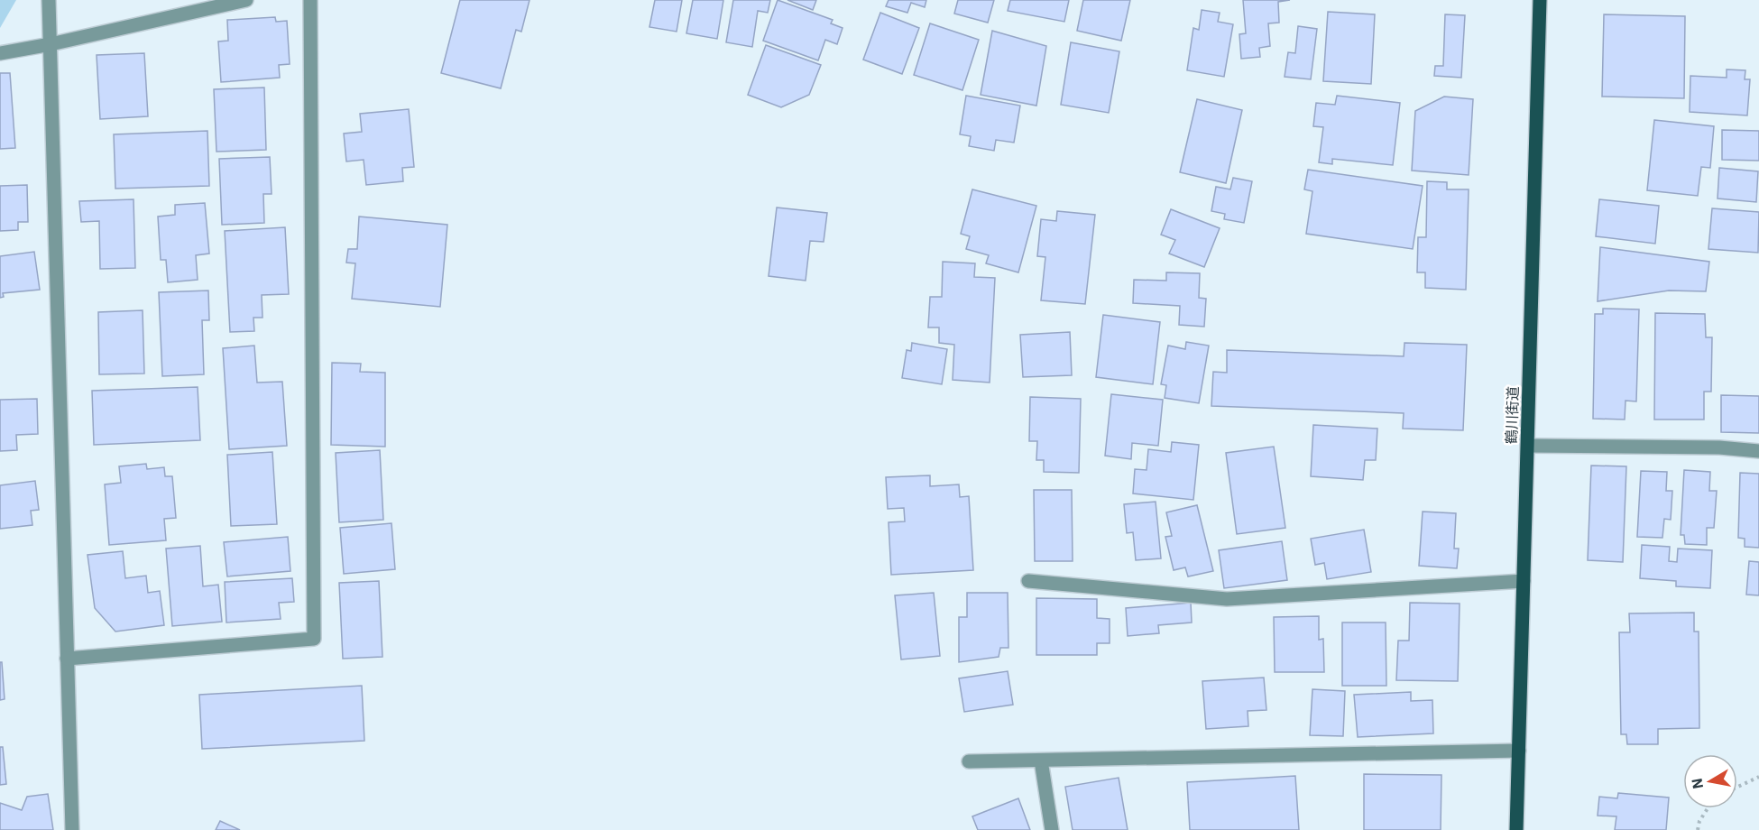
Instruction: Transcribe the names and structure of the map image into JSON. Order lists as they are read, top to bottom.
{
  "streets": {
    "main road": ["鶴川街道"]
  },
  "north": "left"
}
